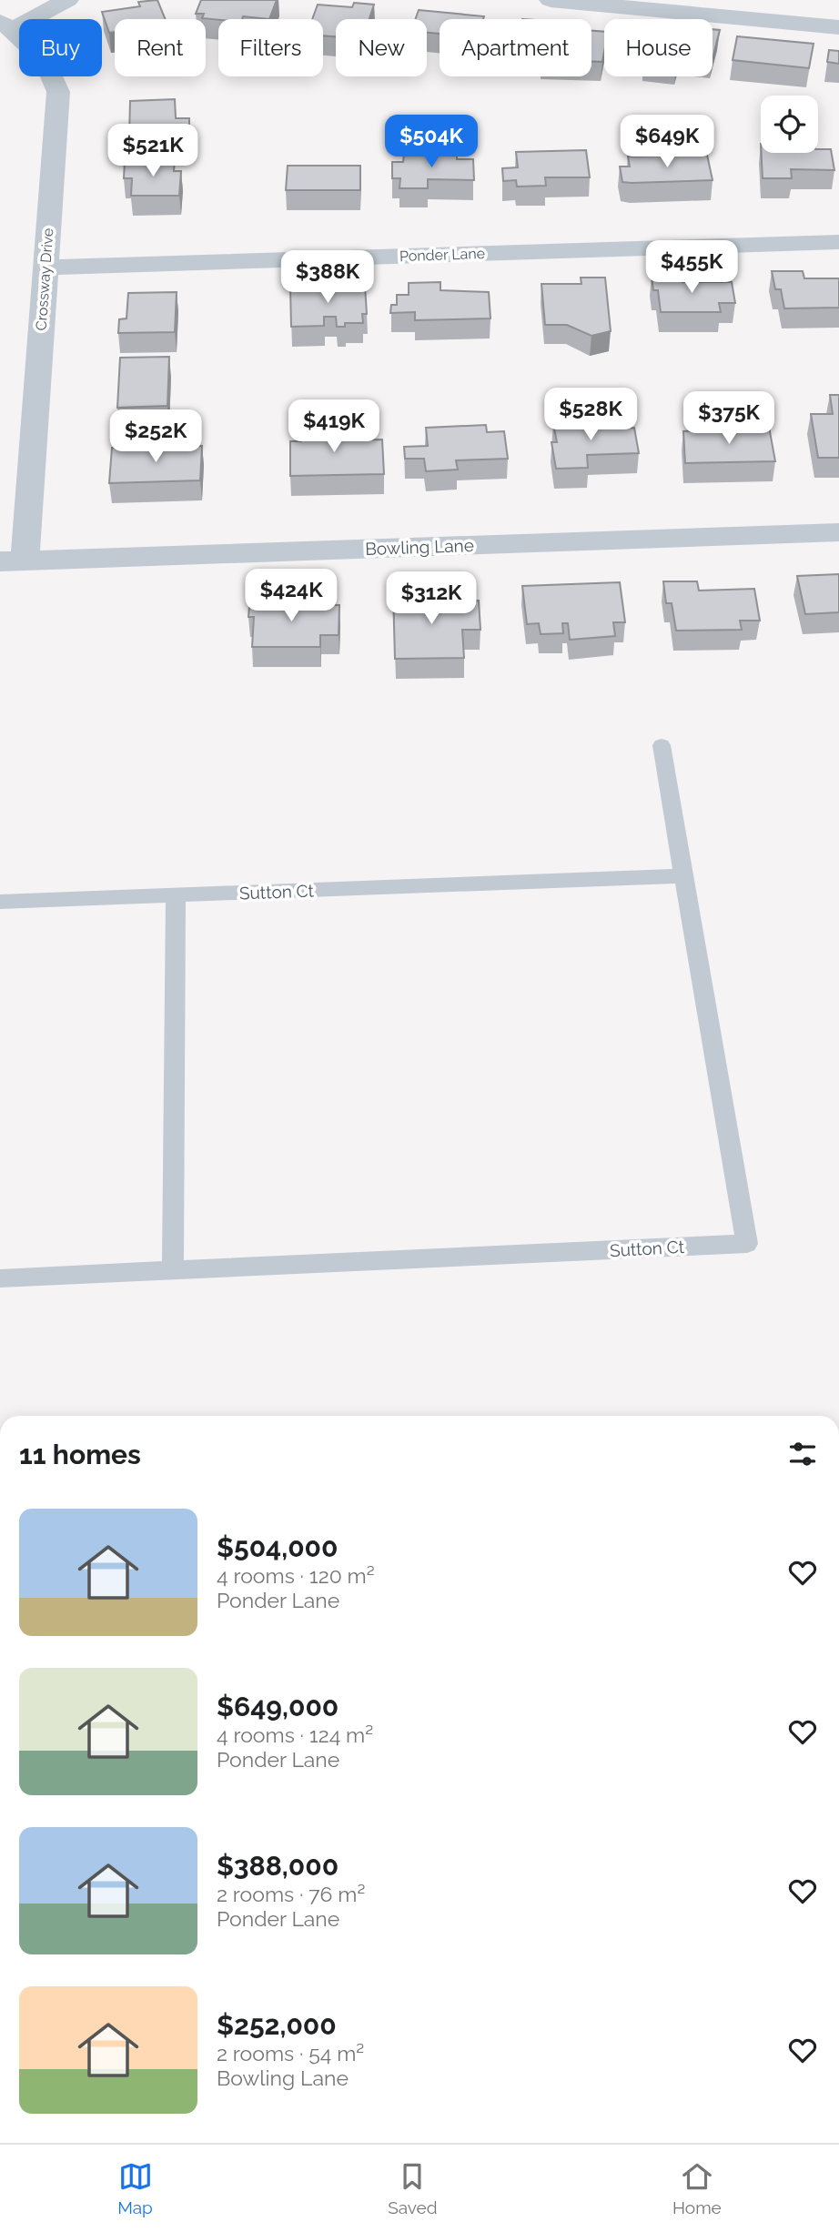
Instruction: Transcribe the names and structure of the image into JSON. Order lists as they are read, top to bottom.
{
  "streets": {
    "street": ["Ponder Lane", "Crossway Drive", "Bowling Lane"],
    "lane": ["Sutton Ct"]
  },
  "crossings": [
    ["Ponder Lane", "Crossway Drive"],
    ["Crossway Drive", "Bowling Lane"]
  ],
  "page": {
    "chip": [
      "Buy",
      "Rent",
      "Filters",
      "New",
      "Apartment",
      "House"
    ],
    "price": [
      "$504K",
      "$649K",
      "$521K",
      "$455K",
      "$388K",
      "$528K",
      "$375K",
      "$419K",
      "$252K",
      "$424K",
      "$312K"
    ],
    "heading": "11 homes",
    "list": [
      {
        "name": "$504,000",
        "note": "4 rooms · 120 m² · Ponder Lane"
      },
      {
        "name": "$649,000",
        "note": "4 rooms · 124 m² · Ponder Lane"
      },
      {
        "name": "$388,000",
        "note": "2 rooms · 76 m² · Ponder Lane"
      },
      {
        "name": "$252,000",
        "note": "2 rooms · 54 m² · Bowling Lane"
      }
    ],
    "tabs": ["Map", "Saved", "Home"]
  }
}
